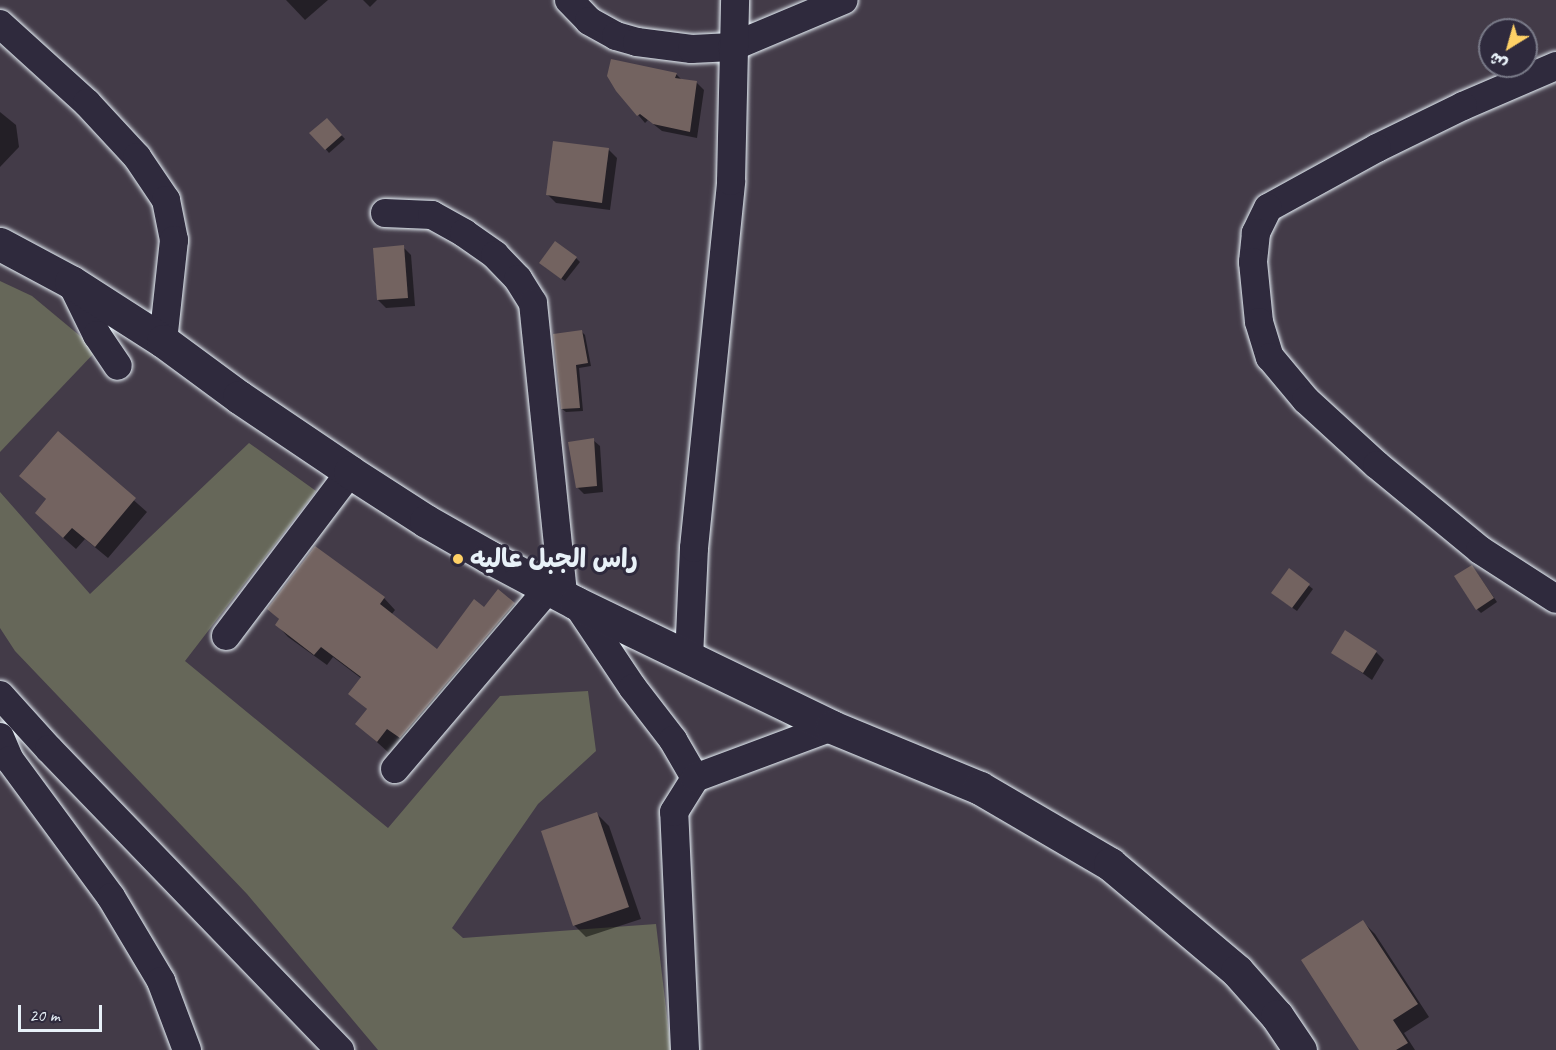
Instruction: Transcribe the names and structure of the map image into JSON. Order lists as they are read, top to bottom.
{
  "places": ["راس الجبل عاليه"],
  "scale_bar": "20 m",
  "north": "bottom left"
}
